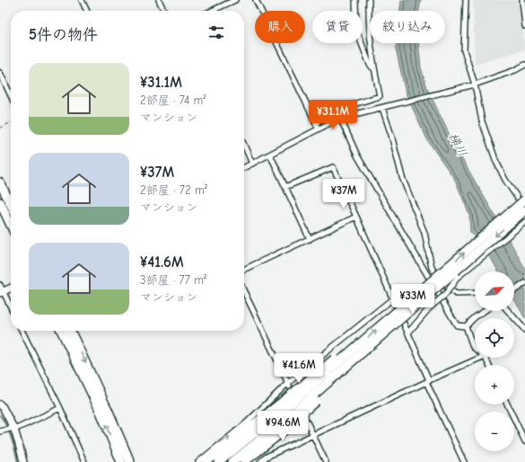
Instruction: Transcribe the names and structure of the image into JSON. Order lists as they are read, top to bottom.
{
  "water": ["梯川"],
  "north": "top right",
  "page": {
    "chip": ["購入", "賃貸", "絞り込み"],
    "heading": "5件の物件",
    "list": [
      {
        "name": "¥31.1M",
        "note": "2部屋 · 74 m² · マンション"
      },
      {
        "name": "¥37M",
        "note": "2部屋 · 72 m² · マンション"
      },
      {
        "name": "¥41.6M",
        "note": "3部屋 · 77 m² · マンション"
      }
    ],
    "price": [
      "¥31.1M",
      "¥37M",
      "¥33M",
      "¥41.6M",
      "¥94.6M"
    ],
    "map_buttons": ["+", "−"]
  }
}
